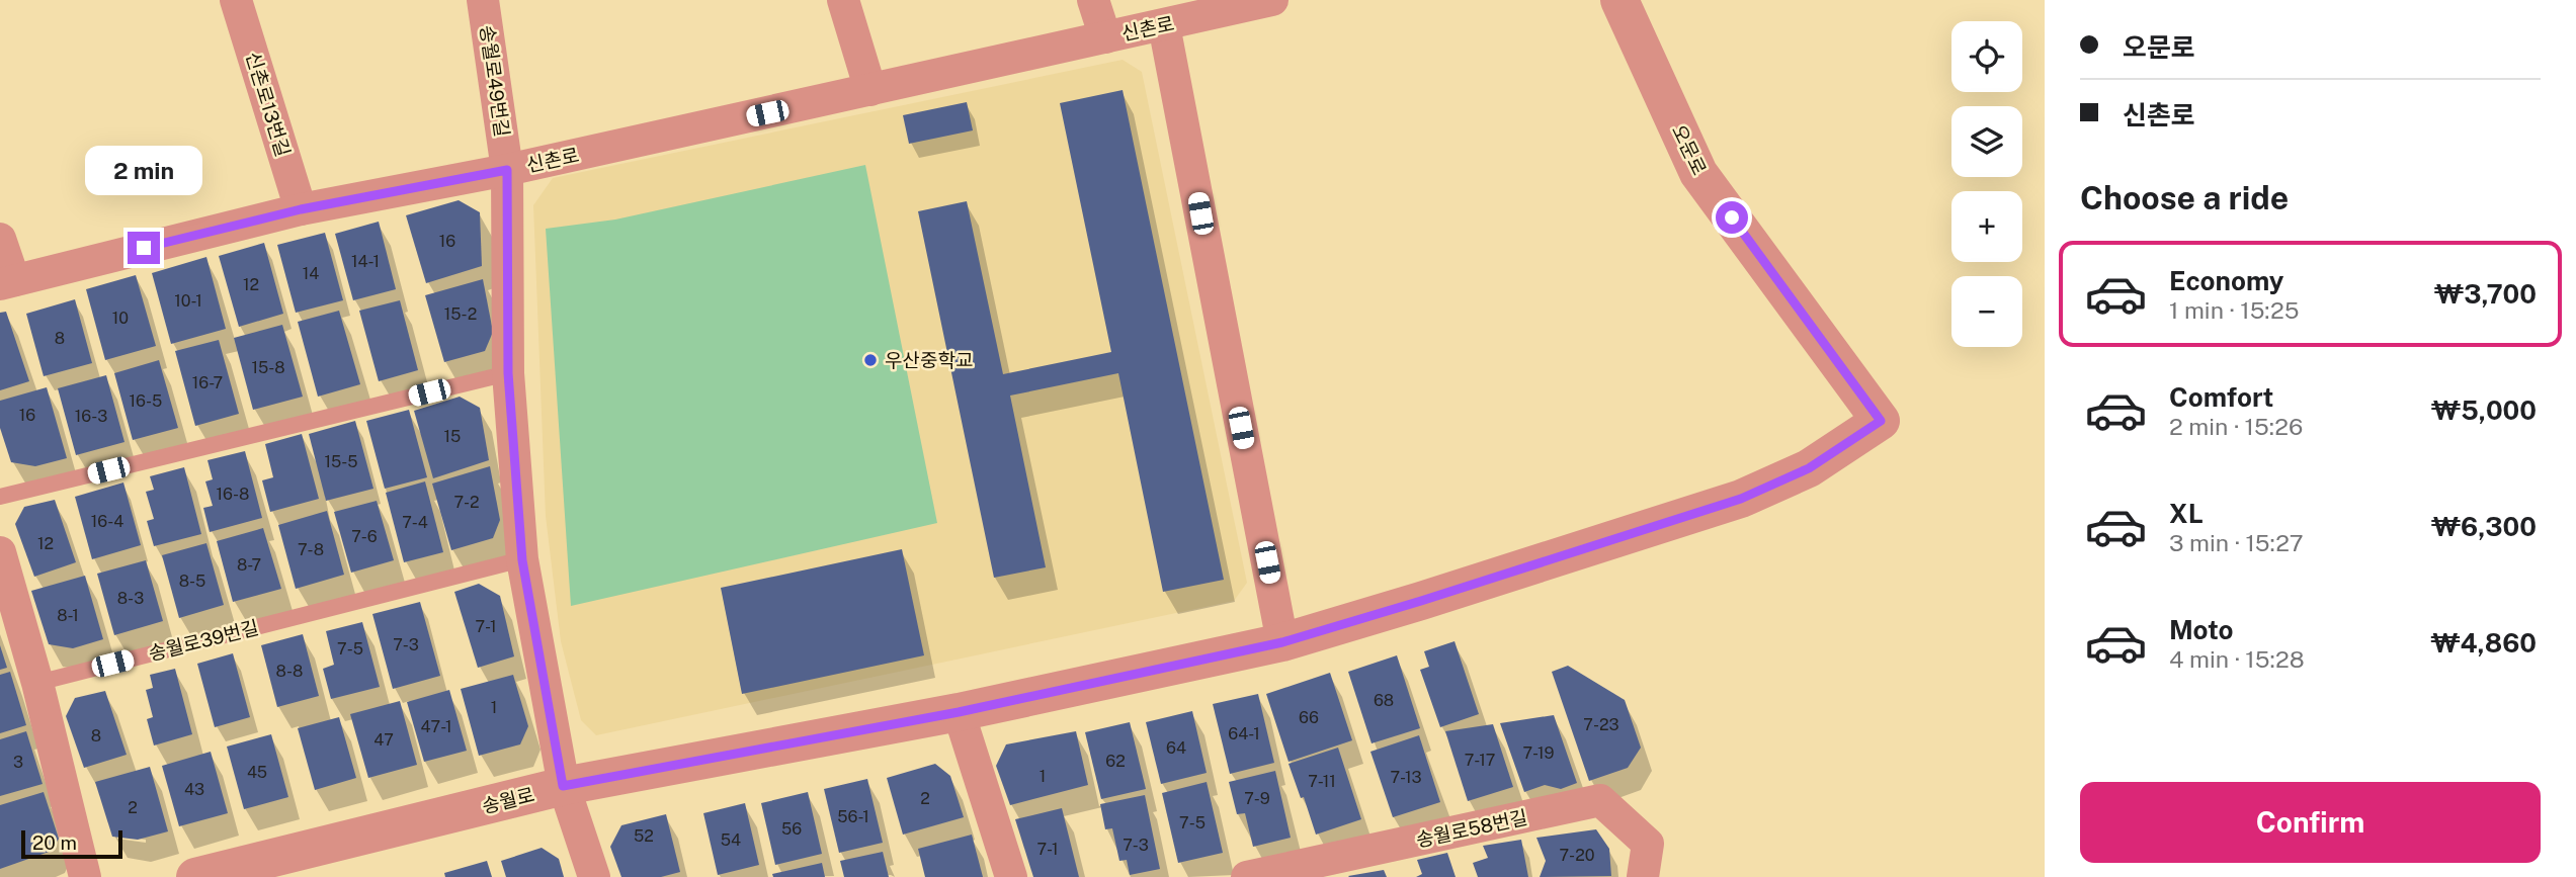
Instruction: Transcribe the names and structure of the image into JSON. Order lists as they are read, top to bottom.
{
  "streets": {
    "street": [
      "신촌로",
      "송월로49번길",
      "신촌로13번길",
      "오문로",
      "송월로",
      "송월로58번길"
    ],
    "lane": ["송월로39번길"]
  },
  "crossings": [
    ["신촌로", "송월로49번길"],
    ["신촌로", "신촌로13번길"],
    ["송월로49번길", "송월로39번길"],
    ["송월로49번길", "송월로"],
    ["오문로", "송월로"]
  ],
  "places": ["우산중학교"],
  "house_numbers": [
    "16",
    "14-1",
    "14",
    "12",
    "10-1",
    "15-2",
    "10",
    "8",
    "15-8",
    "16-7",
    "16-5",
    "16",
    "16-3",
    "15",
    "15-5",
    "16-8",
    "7-2",
    "16-4",
    "7-4",
    "7-6",
    "12",
    "7-8",
    "8-7",
    "8-5",
    "8-3",
    "8-1",
    "7-1",
    "7-3",
    "7-5",
    "8-8",
    "68",
    "1",
    "66",
    "7-23",
    "47-1",
    "64-1",
    "8",
    "47",
    "64",
    "7-19",
    "7-17",
    "62",
    "3",
    "45",
    "1",
    "7-13",
    "7-11",
    "43",
    "2",
    "7-9",
    "2",
    "56-1",
    "7-5",
    "56",
    "52",
    "54",
    "7-3",
    "7-1",
    "7-20"
  ],
  "scale_bar": "20 m",
  "page": {
    "banner": ["오문로", "신촌로"],
    "map_buttons": ["+", "−"],
    "bubble": "2 min",
    "heading": "Choose a ride",
    "list": [
      {
        "name": "Economy",
        "note": "1 min · 15:25",
        "value": "₩3,700"
      },
      {
        "name": "Comfort",
        "note": "2 min · 15:26",
        "value": "₩5,000"
      },
      {
        "name": "XL",
        "note": "3 min · 15:27",
        "value": "₩6,300"
      },
      {
        "name": "Moto",
        "note": "4 min · 15:28",
        "value": "₩4,860"
      }
    ],
    "buttons": "Confirm",
    "scale": "20 m"
  }
}
